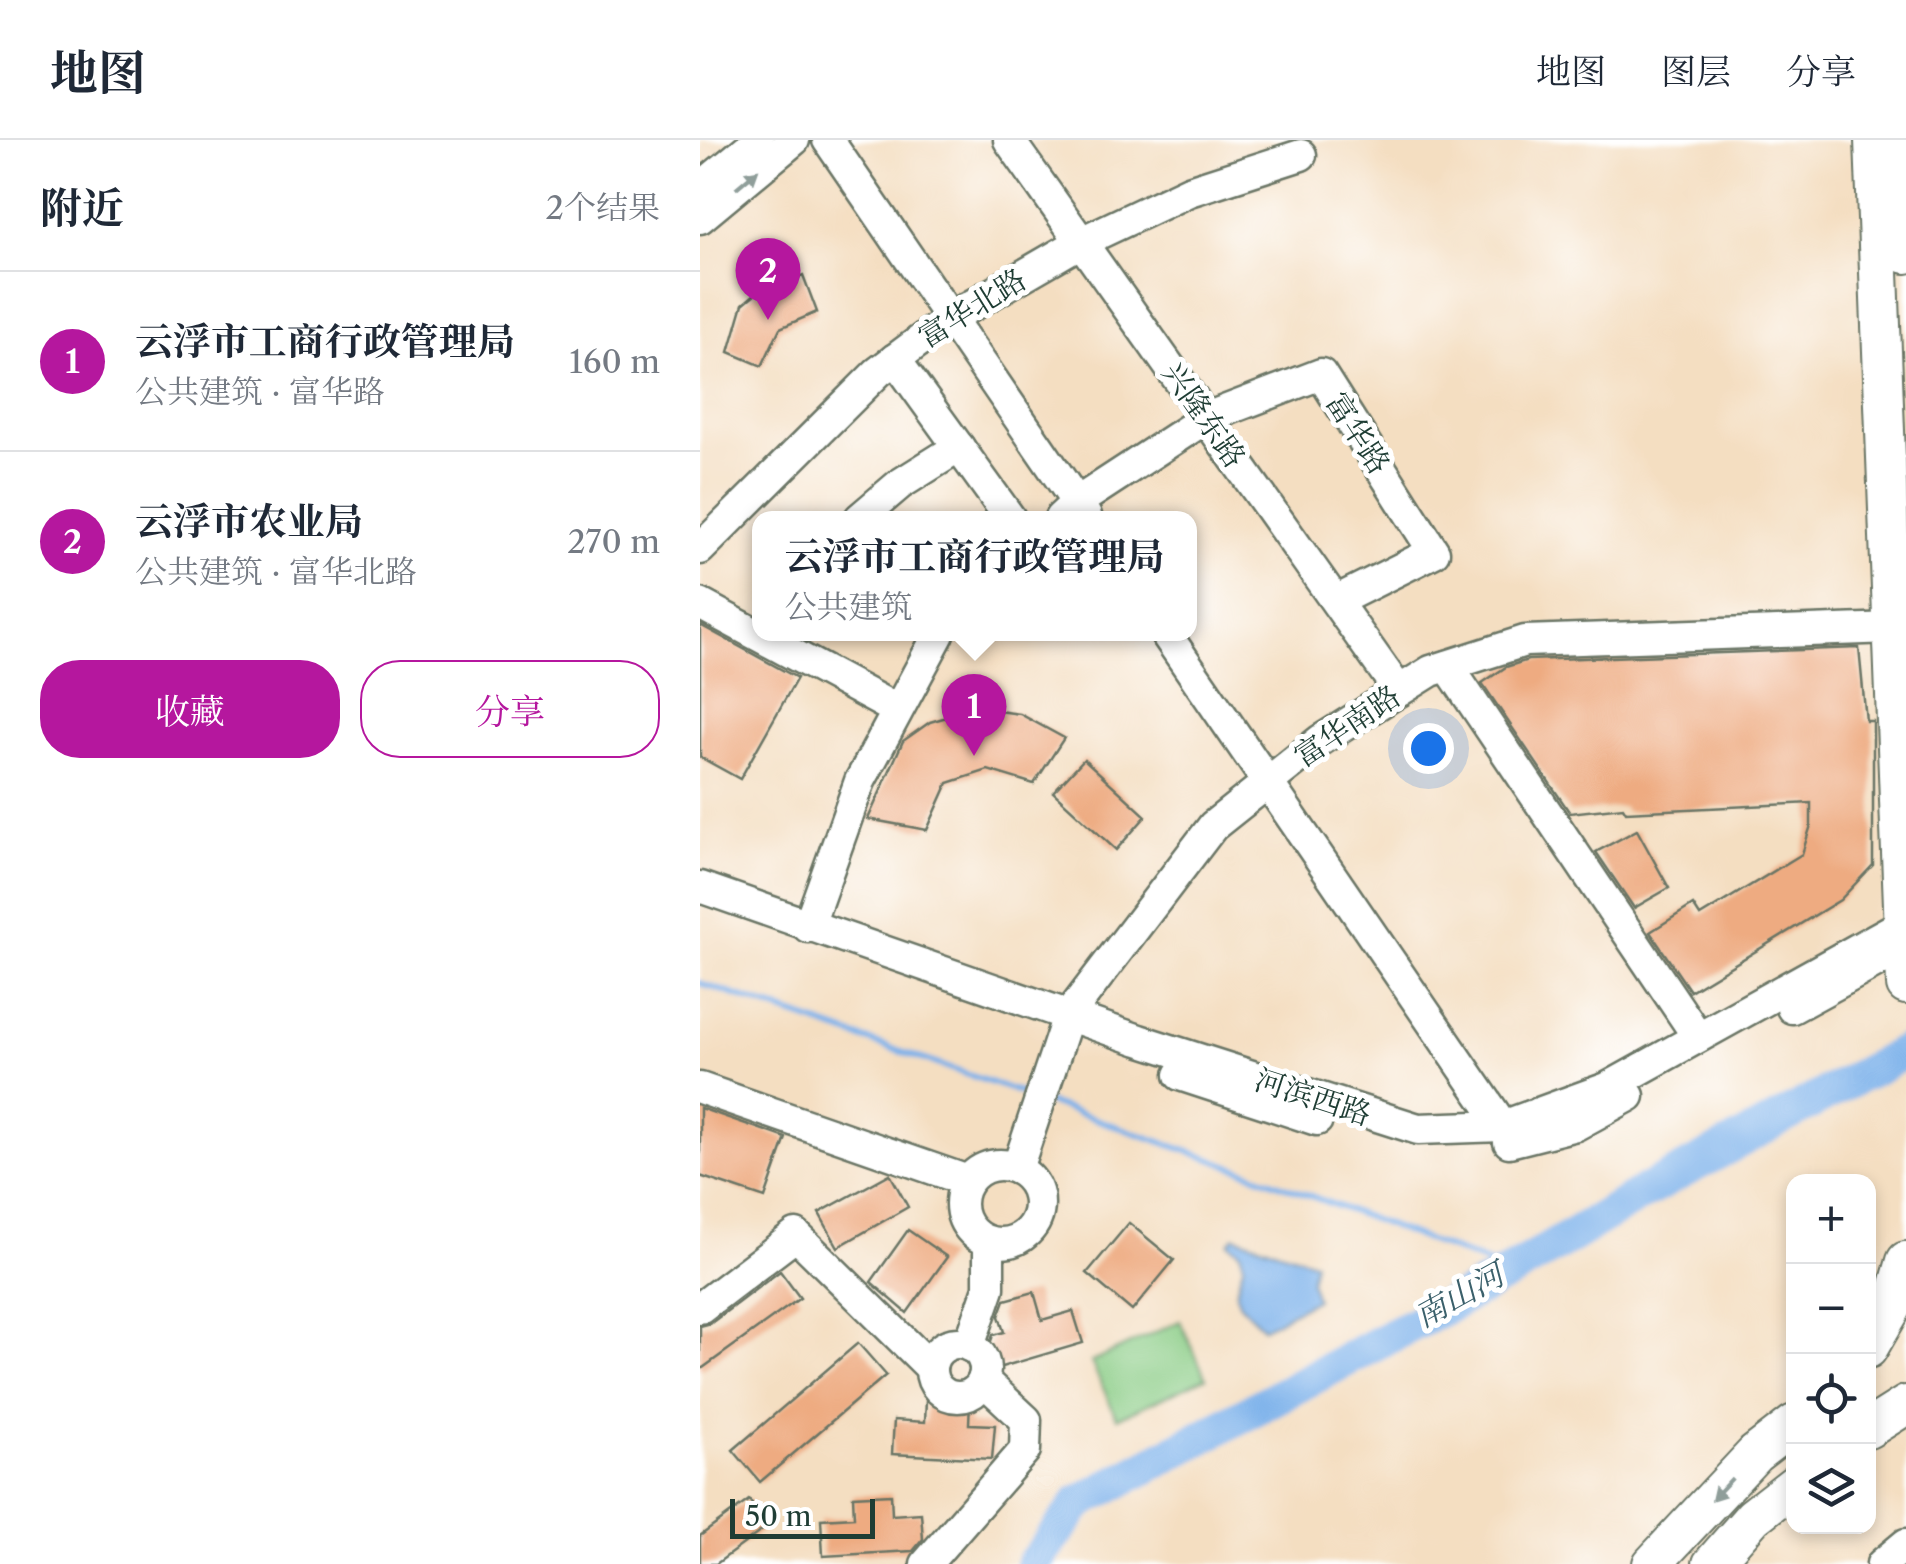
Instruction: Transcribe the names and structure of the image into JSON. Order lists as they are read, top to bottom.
{
  "streets": {
    "street": [
      "富华北路",
      "兴隆东路",
      "富华路",
      "富华南路",
      "河滨西路"
    ]
  },
  "crossings": [
    ["富华北路", "兴隆东路"],
    ["兴隆东路", "富华路"],
    ["兴隆东路", "富华南路"],
    ["富华南路", "河滨西路"]
  ],
  "water": ["南山河"],
  "scale_bar": "50 m",
  "page": {
    "header": "地图",
    "nav": ["地图", "图层", "分享"],
    "heading": ["附近", "2个结果"],
    "pins": ["2", "1"],
    "list": [
      {
        "mark": "1",
        "name": "云浮市工商行政管理局",
        "note": "公共建筑 · 富华路",
        "value": "160 m"
      },
      {
        "mark": "2",
        "name": "云浮市农业局",
        "note": "公共建筑 · 富华北路",
        "value": "270 m"
      }
    ],
    "popup": ["云浮市工商行政管理局", "公共建筑"],
    "buttons": ["收藏", "分享"],
    "map_buttons": ["+", "−"],
    "scale": "50 m"
  }
}
